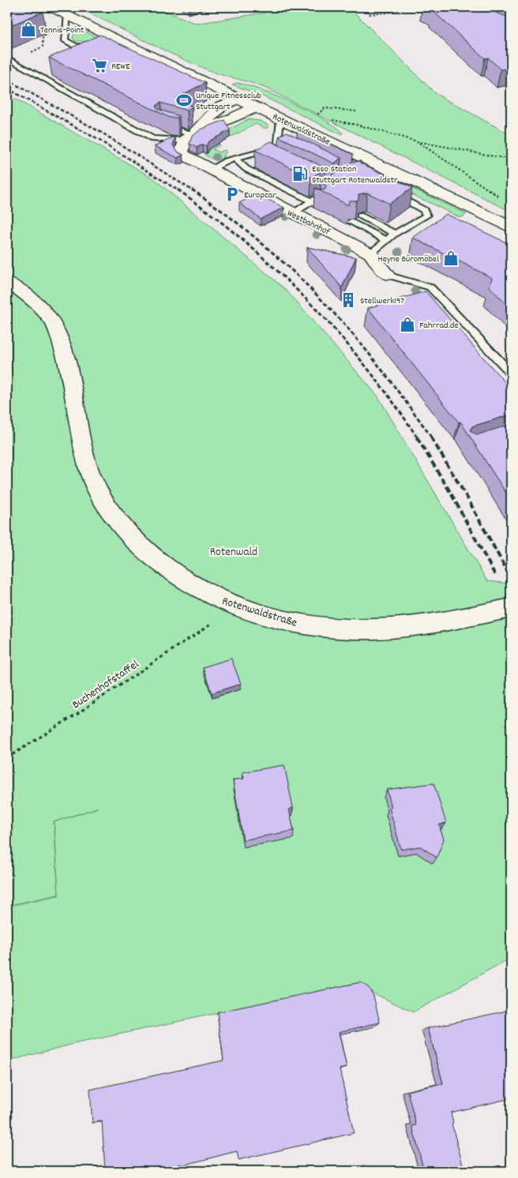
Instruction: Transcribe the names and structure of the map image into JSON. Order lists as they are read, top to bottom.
{
  "streets": {
    "main road": ["Rotenwaldstraße", "Westbahnhof"],
    "path": ["Buchenhofstaffel"]
  },
  "parks": ["Rotenwald"],
  "places": {
    "shop": ["Tennis-Point", "Heyne Büromöbel", "Fahrrad.de"],
    "supermarket": ["REWE"],
    "sports": ["Unique Fitnessclub Stuttgart"],
    "fuel station": ["Esso Station Stuttgart Rotenwaldstr"],
    "parking": ["Europcar"],
    "building": ["Stellwerk197"]
  }
}
